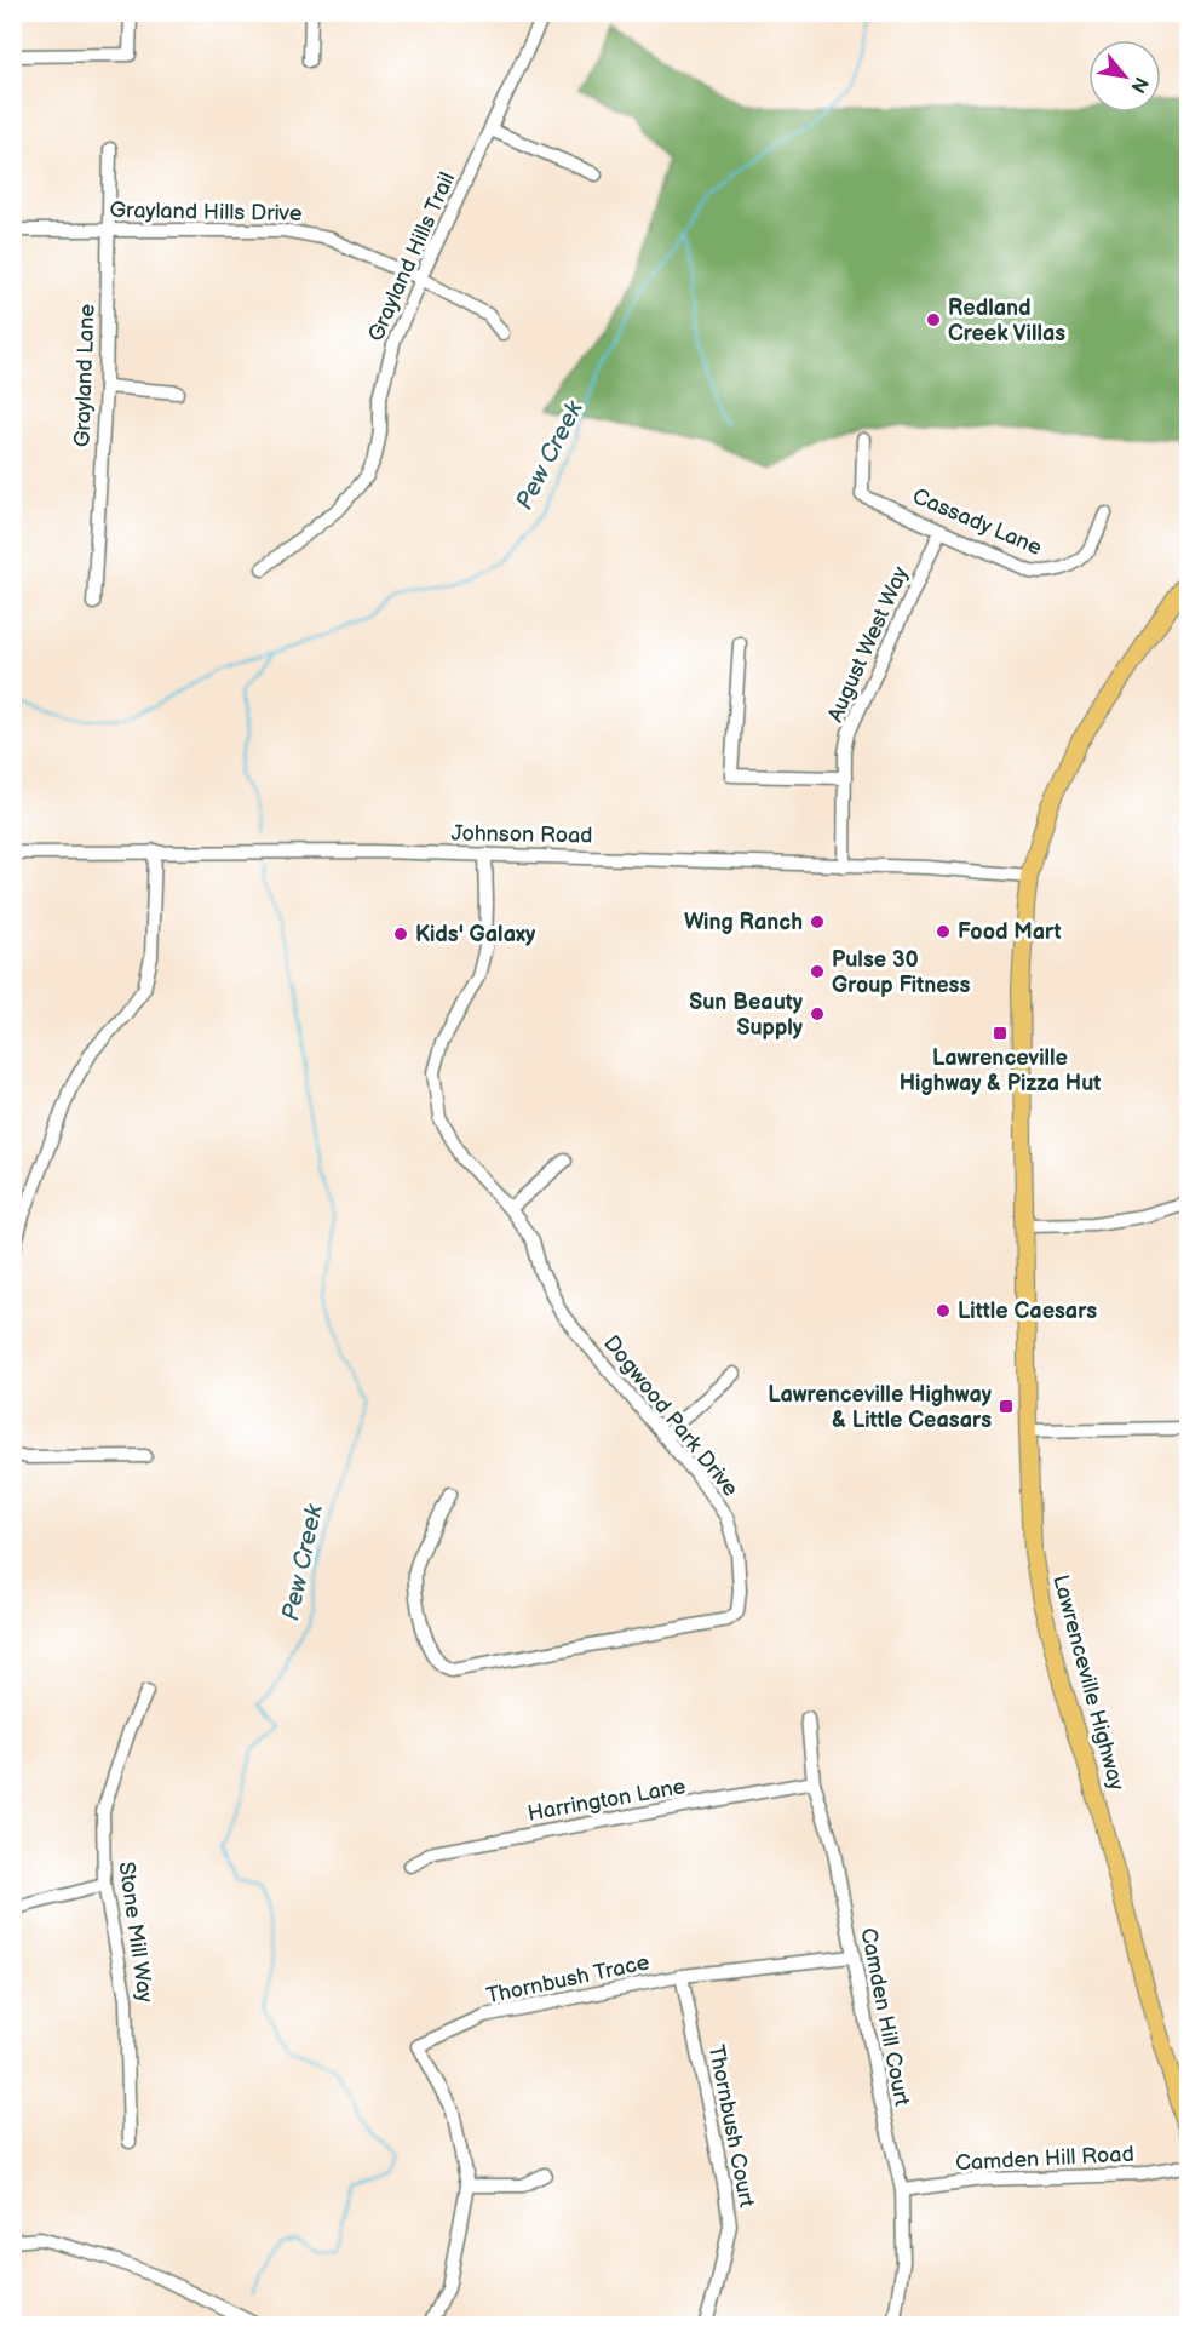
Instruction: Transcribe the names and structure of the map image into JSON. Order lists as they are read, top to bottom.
{
  "streets": {
    "main road": ["Lawrenceville Highway"],
    "street": [
      "Grayland Hills Drive",
      "Grayland Hills Trail",
      "Grayland Lane",
      "Cassady Lane",
      "August West Way",
      "Johnson Road",
      "Dogwood Park Drive",
      "Harrington Lane",
      "Stone Mill Way",
      "Thornbush Trace",
      "Camden Hill Court",
      "Thornbush Court",
      "Camden Hill Road"
    ]
  },
  "crossings": [
    ["Grayland Hills Drive", "Grayland Hills Trail"],
    ["Grayland Hills Drive", "Grayland Lane"],
    ["Cassady Lane", "August West Way"],
    ["August West Way", "Johnson Road"],
    ["Johnson Road", "Dogwood Park Drive"],
    ["Johnson Road", "Lawrenceville Highway"],
    ["Harrington Lane", "Camden Hill Court"],
    ["Thornbush Trace", "Camden Hill Court"],
    ["Thornbush Trace", "Thornbush Court"],
    ["Camden Hill Court", "Camden Hill Road"]
  ],
  "water": ["Pew Creek"],
  "places": {
    "other": [
      "Redland Creek Villas",
      "Wing Ranch",
      "Food Mart",
      "Kids' Galaxy",
      "Pulse 30 Group Fitness",
      "Sun Beauty Supply",
      "Little Caesars"
    ],
    "transit": ["Lawrenceville Highway & Pizza Hut", "Lawrenceville Highway & Little Ceasars"]
  },
  "north": "bottom right"
}
